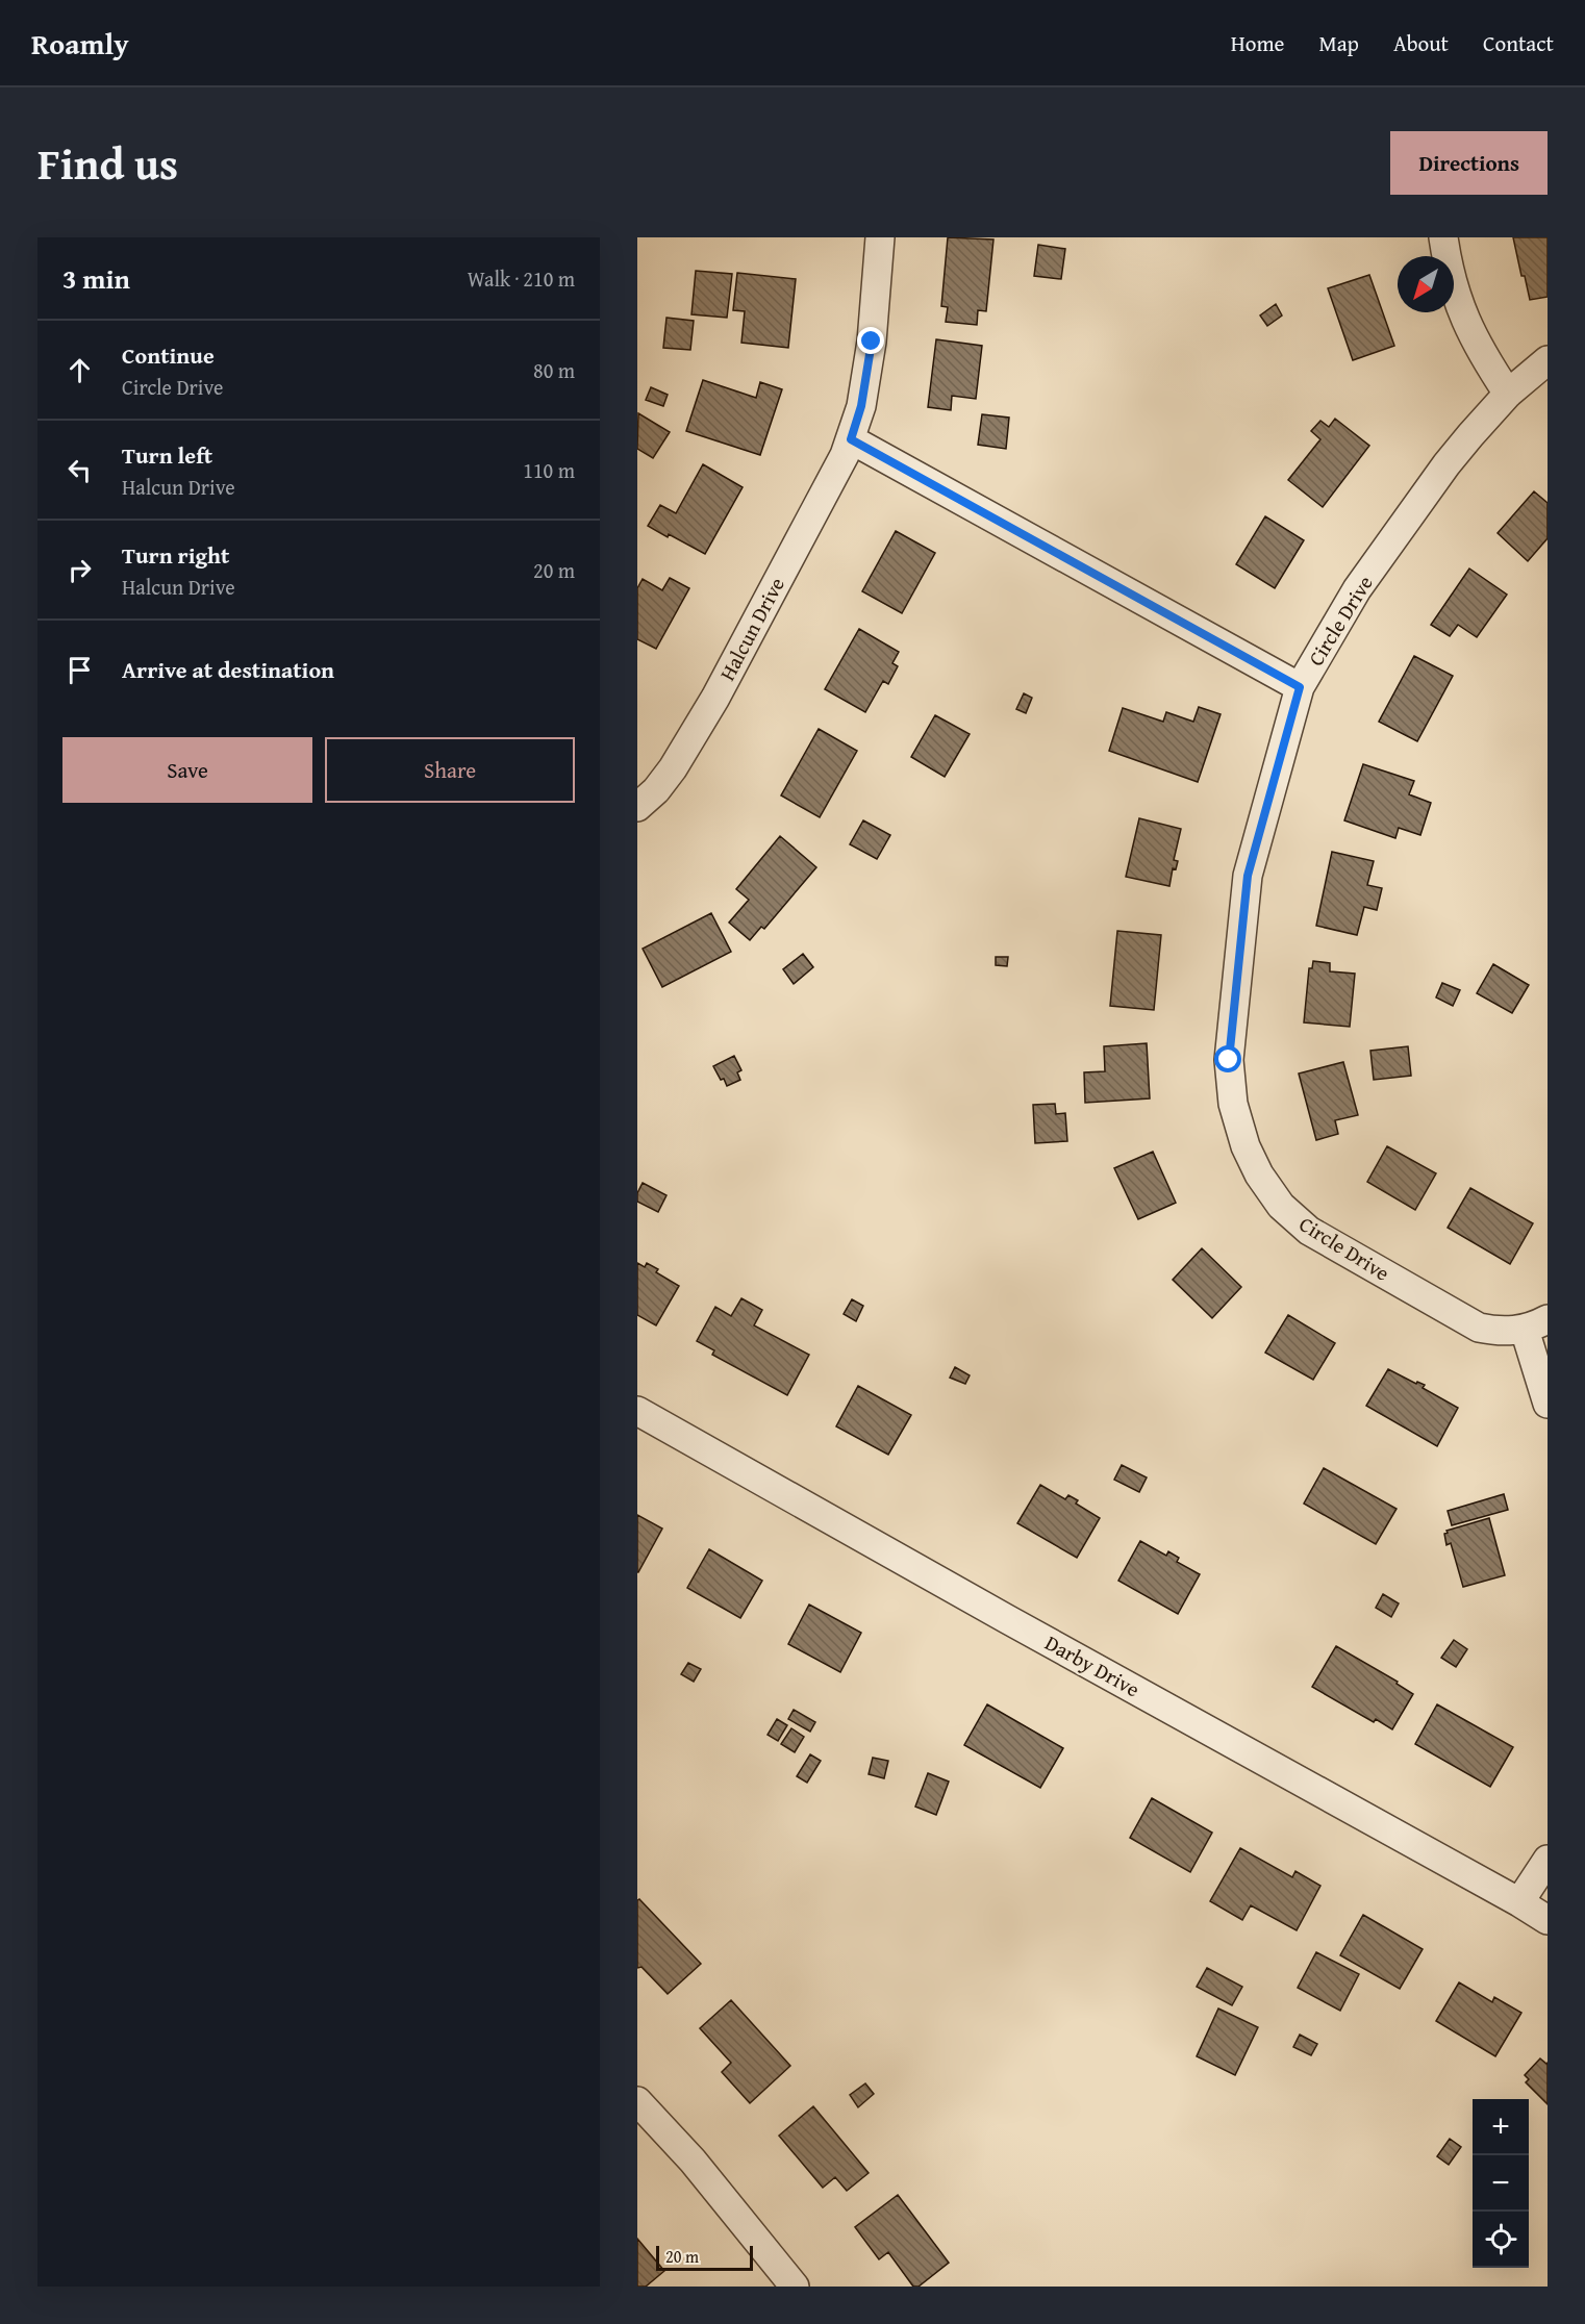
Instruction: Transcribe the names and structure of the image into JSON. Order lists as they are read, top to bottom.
{
  "streets": {
    "street": ["Circle Drive", "Halcun Drive", "Darby Drive"]
  },
  "scale_bar": "20 m",
  "north": "bottom left",
  "page": {
    "header": "Roamly",
    "nav": [
      "Home",
      "Map",
      "About",
      "Contact"
    ],
    "title": "Find us",
    "buttons": [
      "Directions",
      ["Save", "Share"]
    ],
    "heading": ["3 min", "Walk · 210 m"],
    "list": [
      ["Continue", "Circle Drive", "80 m"],
      ["Turn left", "Halcun Drive", "110 m"],
      ["Turn right", "Halcun Drive", "20 m"],
      "Arrive at destination"
    ],
    "map_buttons": ["+", "−"],
    "scale": "20 m"
  }
}
